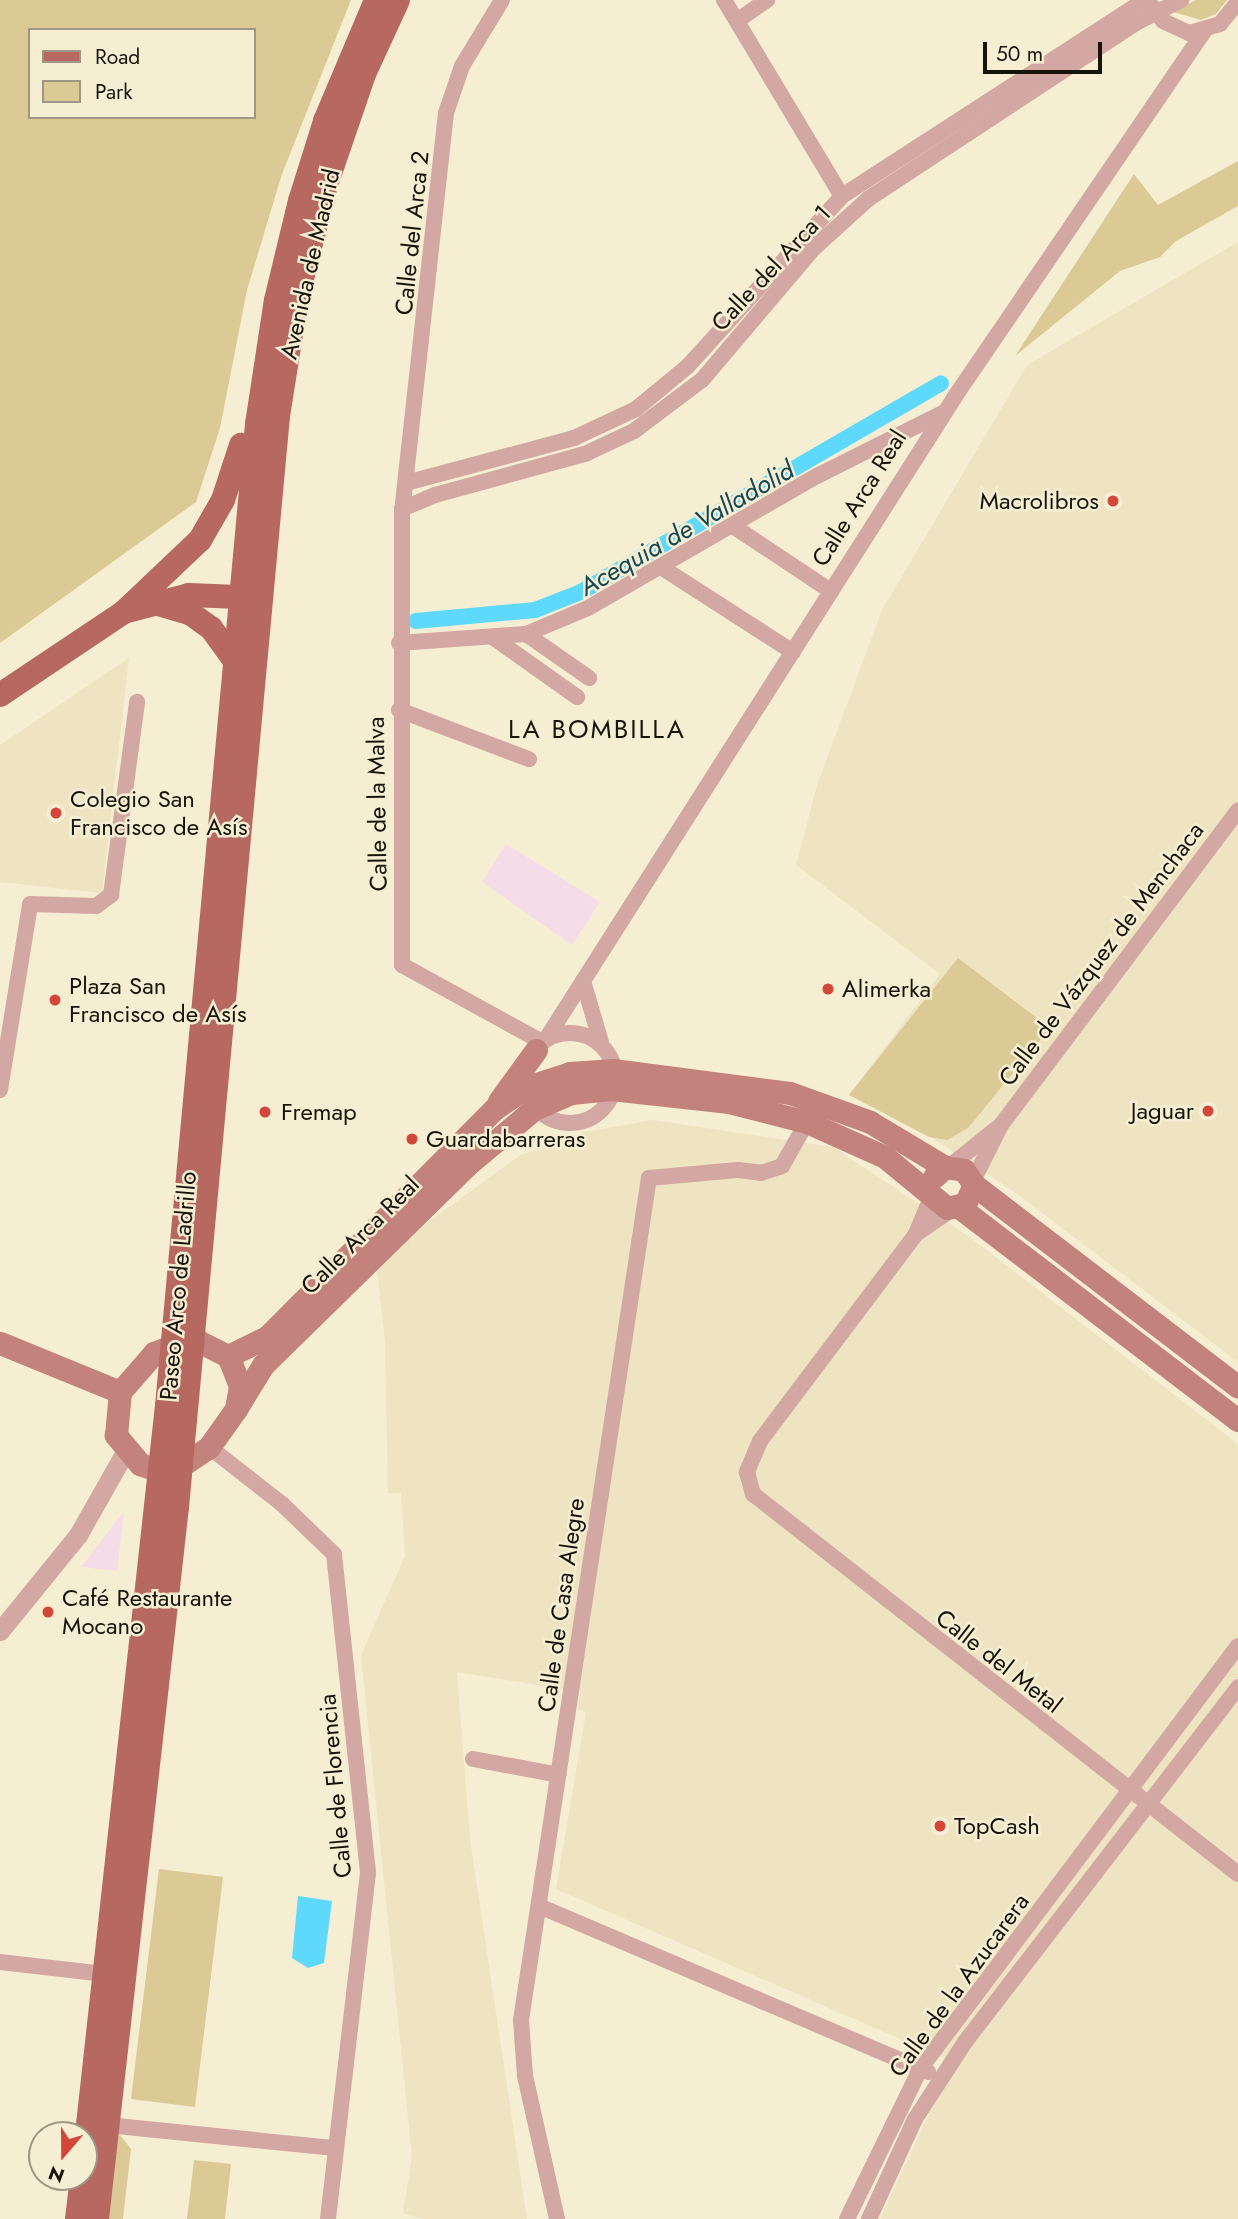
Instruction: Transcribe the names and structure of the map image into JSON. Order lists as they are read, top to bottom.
{
  "streets": {
    "main road": ["Avenida de Madrid", "Calle Arca Real", "Paseo Arco de Ladrillo"],
    "street": [
      "Calle del Arca 2",
      "Calle del Arca 1",
      "Calle de la Malva",
      "Calle de Vázquez de Menchaca",
      "Calle de Casa Alegre",
      "Calle del Metal",
      "Calle de Florencia",
      "Calle de la Azucarera"
    ]
  },
  "crossings": [
    ["Calle del Arca 2", "Calle del Arca 1"],
    ["Calle del Arca 2", "Calle de la Malva"],
    ["Avenida de Madrid", "Paseo Arco de Ladrillo"],
    ["Calle del Arca 1", "Calle de la Malva"],
    ["Calle Arca Real", "Calle de la Malva"],
    ["Calle Arca Real", "Calle de Florencia"],
    ["Calle del Metal", "Calle de la Azucarera"]
  ],
  "districts": ["LA BOMBILLA"],
  "water": ["Acequia de Valladolid"],
  "places": [
    "Macrolibros",
    "Colegio San Francisco de Asís",
    "Alimerka",
    "Plaza San Francisco de Asís",
    "Jaguar",
    "Fremap",
    "Guardabarreras",
    "Café Restaurante Mocano",
    "TopCash"
  ],
  "legend": ["Road", "Park"],
  "scale_bar": "50 m",
  "north": "bottom"
}
